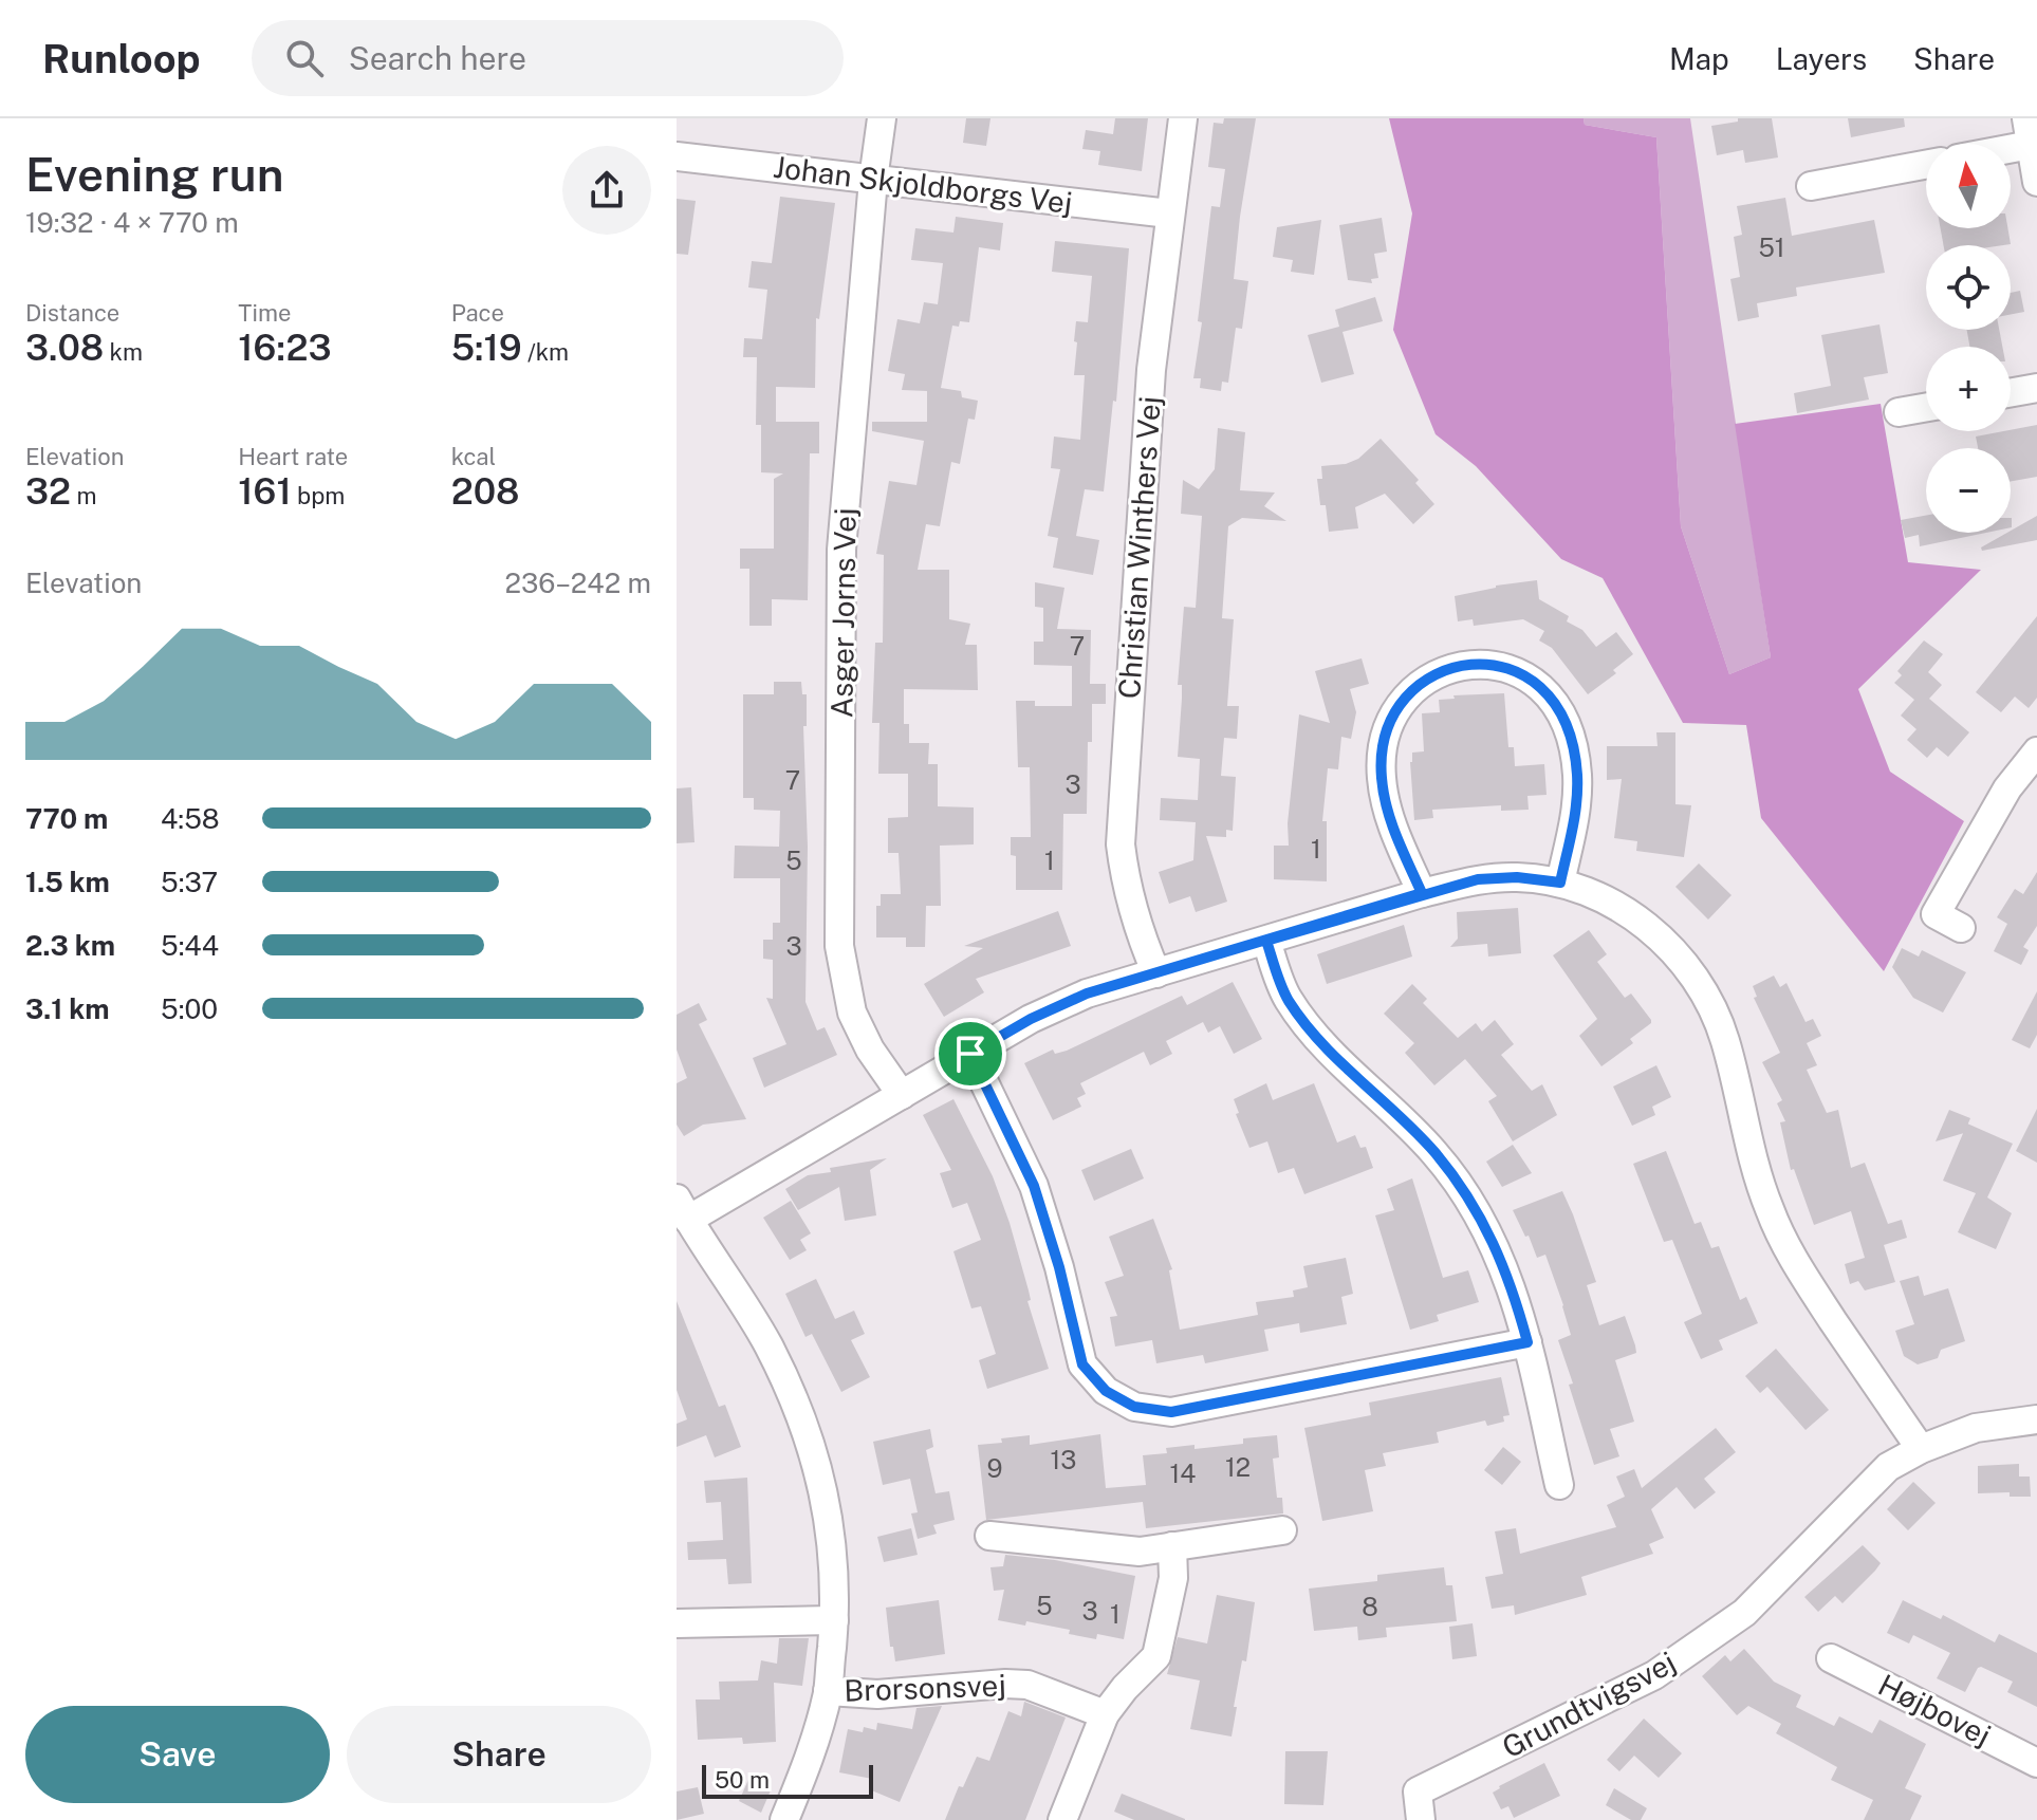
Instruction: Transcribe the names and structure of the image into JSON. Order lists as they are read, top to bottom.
{
  "streets": {
    "street": [
      "Johan Skjoldborgs Vej",
      "Christian Winthers Vej",
      "Asger Jorns Vej",
      "Brorsonsvej",
      "Grundtvigsvej",
      "Højbovej"
    ]
  },
  "crossings": [
    ["Johan Skjoldborgs Vej", "Christian Winthers Vej"],
    ["Johan Skjoldborgs Vej", "Asger Jorns Vej"]
  ],
  "house_numbers": [
    "51",
    "7",
    "7",
    "3",
    "1",
    "5",
    "1",
    "3",
    "13",
    "12",
    "9",
    "14",
    "5",
    "8",
    "3",
    "1"
  ],
  "scale_bar": "50 m",
  "north": "top",
  "page": {
    "header": "Runloop",
    "search": "Search here",
    "nav": ["Map", "Layers", "Share"],
    "heading": ["Evening run", "19:32 · 4 × 770 m"],
    "map_buttons": ["+", "−"],
    "stats": [
      ["Distance", "3.08 km"],
      ["Time", "16:23"],
      ["Pace", "5:19 /km"],
      ["Elevation", "32 m"],
      ["Heart rate", "161 bpm"],
      ["kcal", "208"]
    ],
    "chart": ["Elevation", "236–242 m"],
    "list": [
      {
        "name": "770 m",
        "note": "4:58"
      },
      {
        "name": "1.5 km",
        "note": "5:37"
      },
      {
        "name": "2.3 km",
        "note": "5:44"
      },
      {
        "name": "3.1 km",
        "note": "5:00"
      }
    ],
    "buttons": ["Save", "Share"],
    "scale": "50 m"
  }
}
